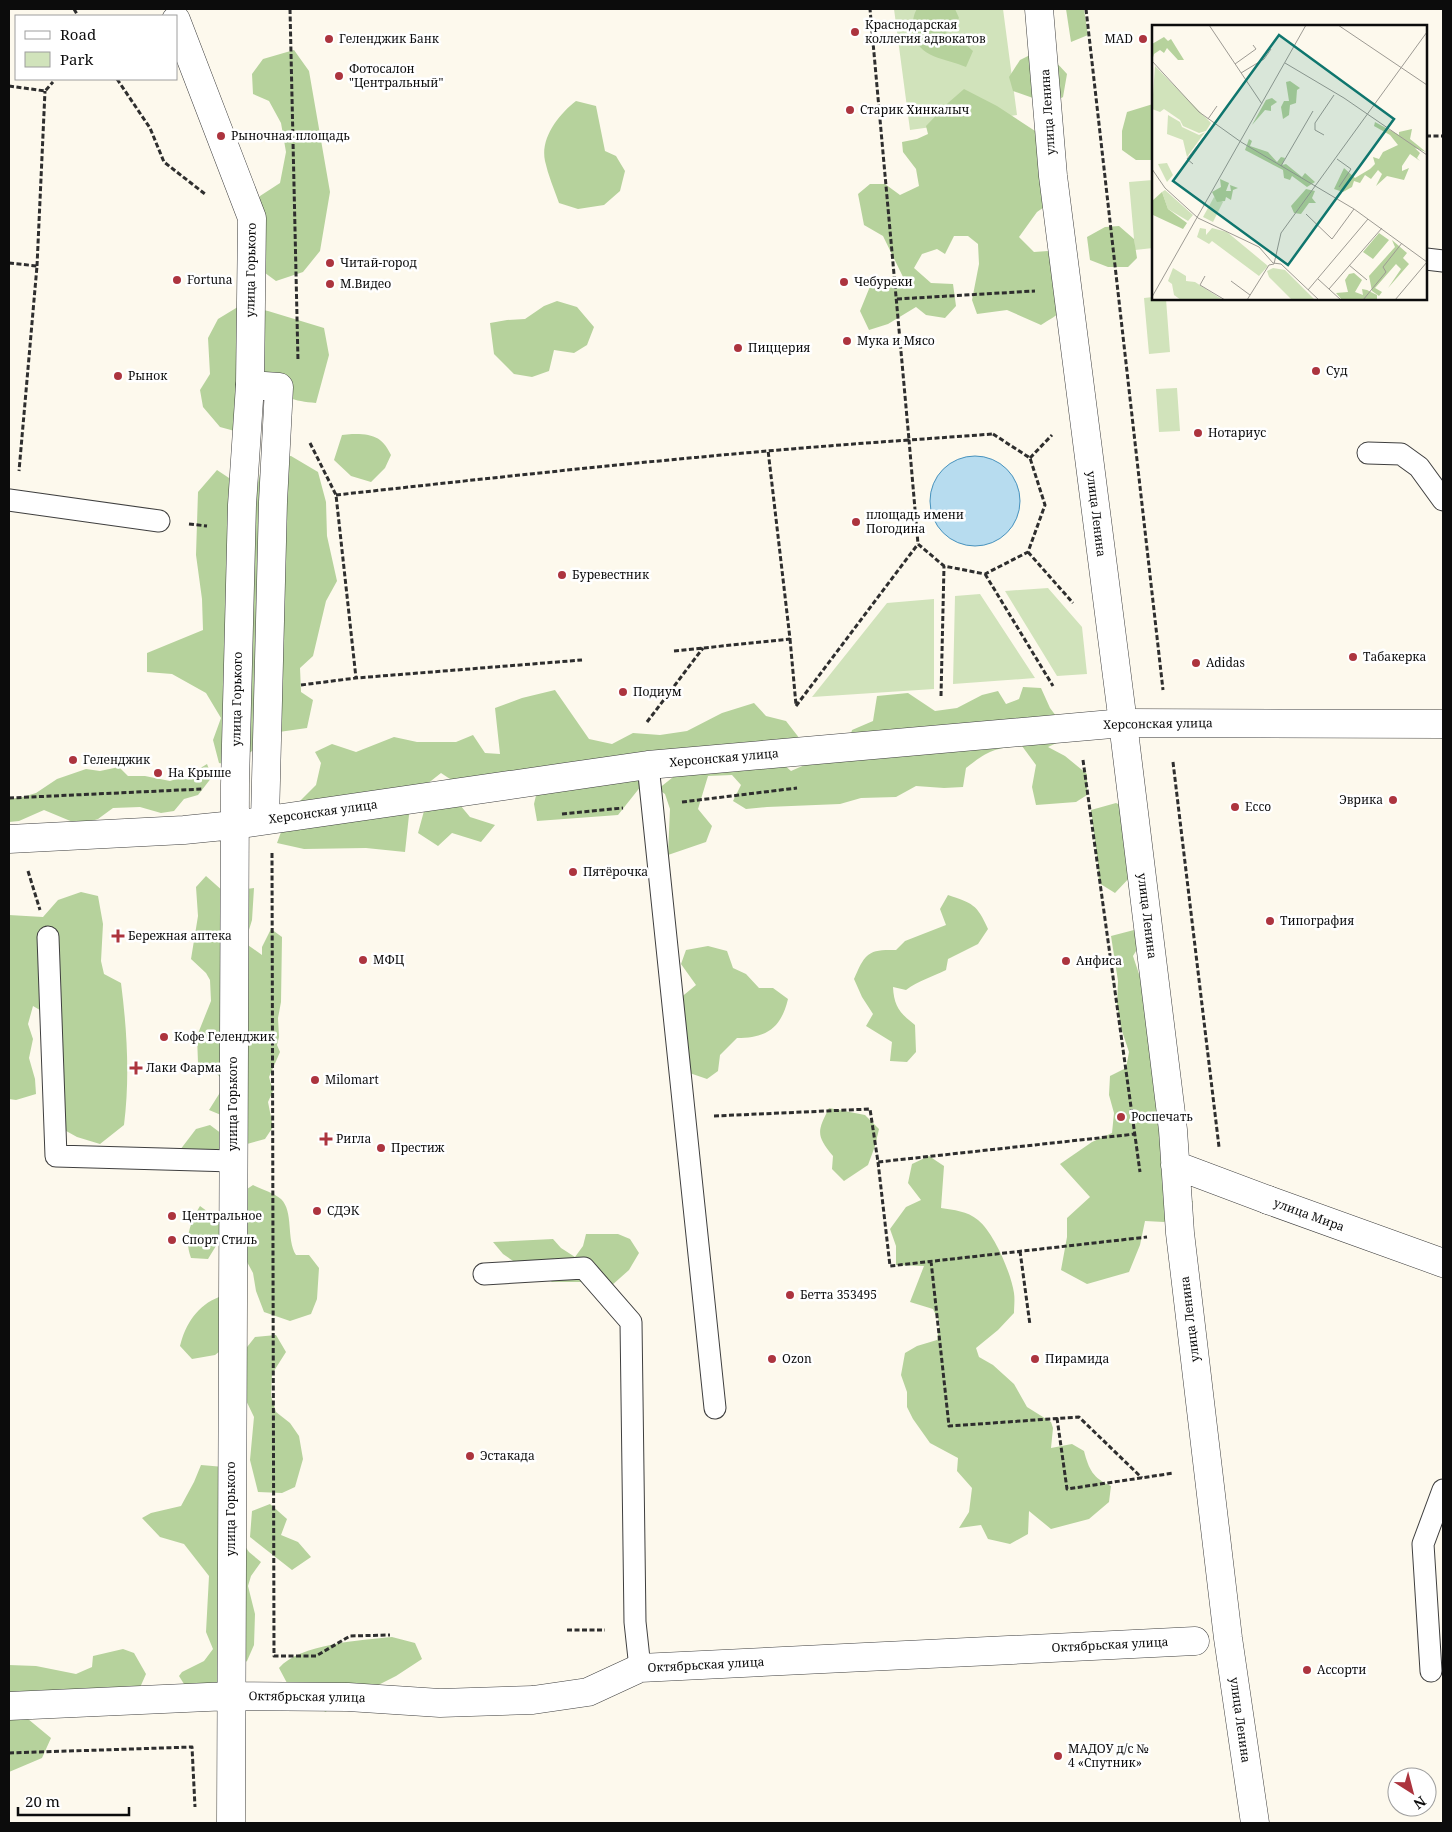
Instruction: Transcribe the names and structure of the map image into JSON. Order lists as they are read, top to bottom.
{
  "streets": {
    "street": [
      "улица Ленина",
      "улица Горького",
      "Херсонская улица",
      "улица Мира",
      "Октябрьская улица"
    ]
  },
  "crossings": [
    ["улица Ленина", "Херсонская улица"],
    ["улица Ленина", "улица Мира"],
    ["улица Ленина", "Октябрьская улица"],
    ["улица Горького", "Херсонская улица"],
    ["улица Горького", "Октябрьская улица"]
  ],
  "places": {
    "other": [
      "Краснодарская коллегия адвокатов",
      "Геленджик Банк",
      "MAD",
      "Фотосалон \"Центральный\"",
      "Старик Хинкалыч",
      "Рыночная площадь",
      "Читай-город",
      "Fortuna",
      "Чебуреки",
      "М.Видео",
      "Мука и Мясо",
      "Пиццерия",
      "Суд",
      "Рынок",
      "Нотариус",
      "площадь имени Погодина",
      "Буревестник",
      "Табакерка",
      "Adidas",
      "Подиум",
      "Геленджик",
      "На Крыше",
      "Эврика",
      "Ecco",
      "Пятёрочка",
      "Типография",
      "МФЦ",
      "Анфиса",
      "Кофе Геленджик",
      "Milomart",
      "Роспечать",
      "Престиж",
      "СДЭК",
      "Центральное",
      "Спорт Cтиль",
      "Бетта 353495",
      "Ozon",
      "Пирамида",
      "Эстакада",
      "Ассорти",
      "МАДОУ д/с № 4 «Спутник»"
    ],
    "health": ["Бережная аптека", "Лаки Фарма", "Ригла"]
  },
  "legend": ["Road", "Park"],
  "scale_bar": "20 m",
  "north": "bottom right"
}
